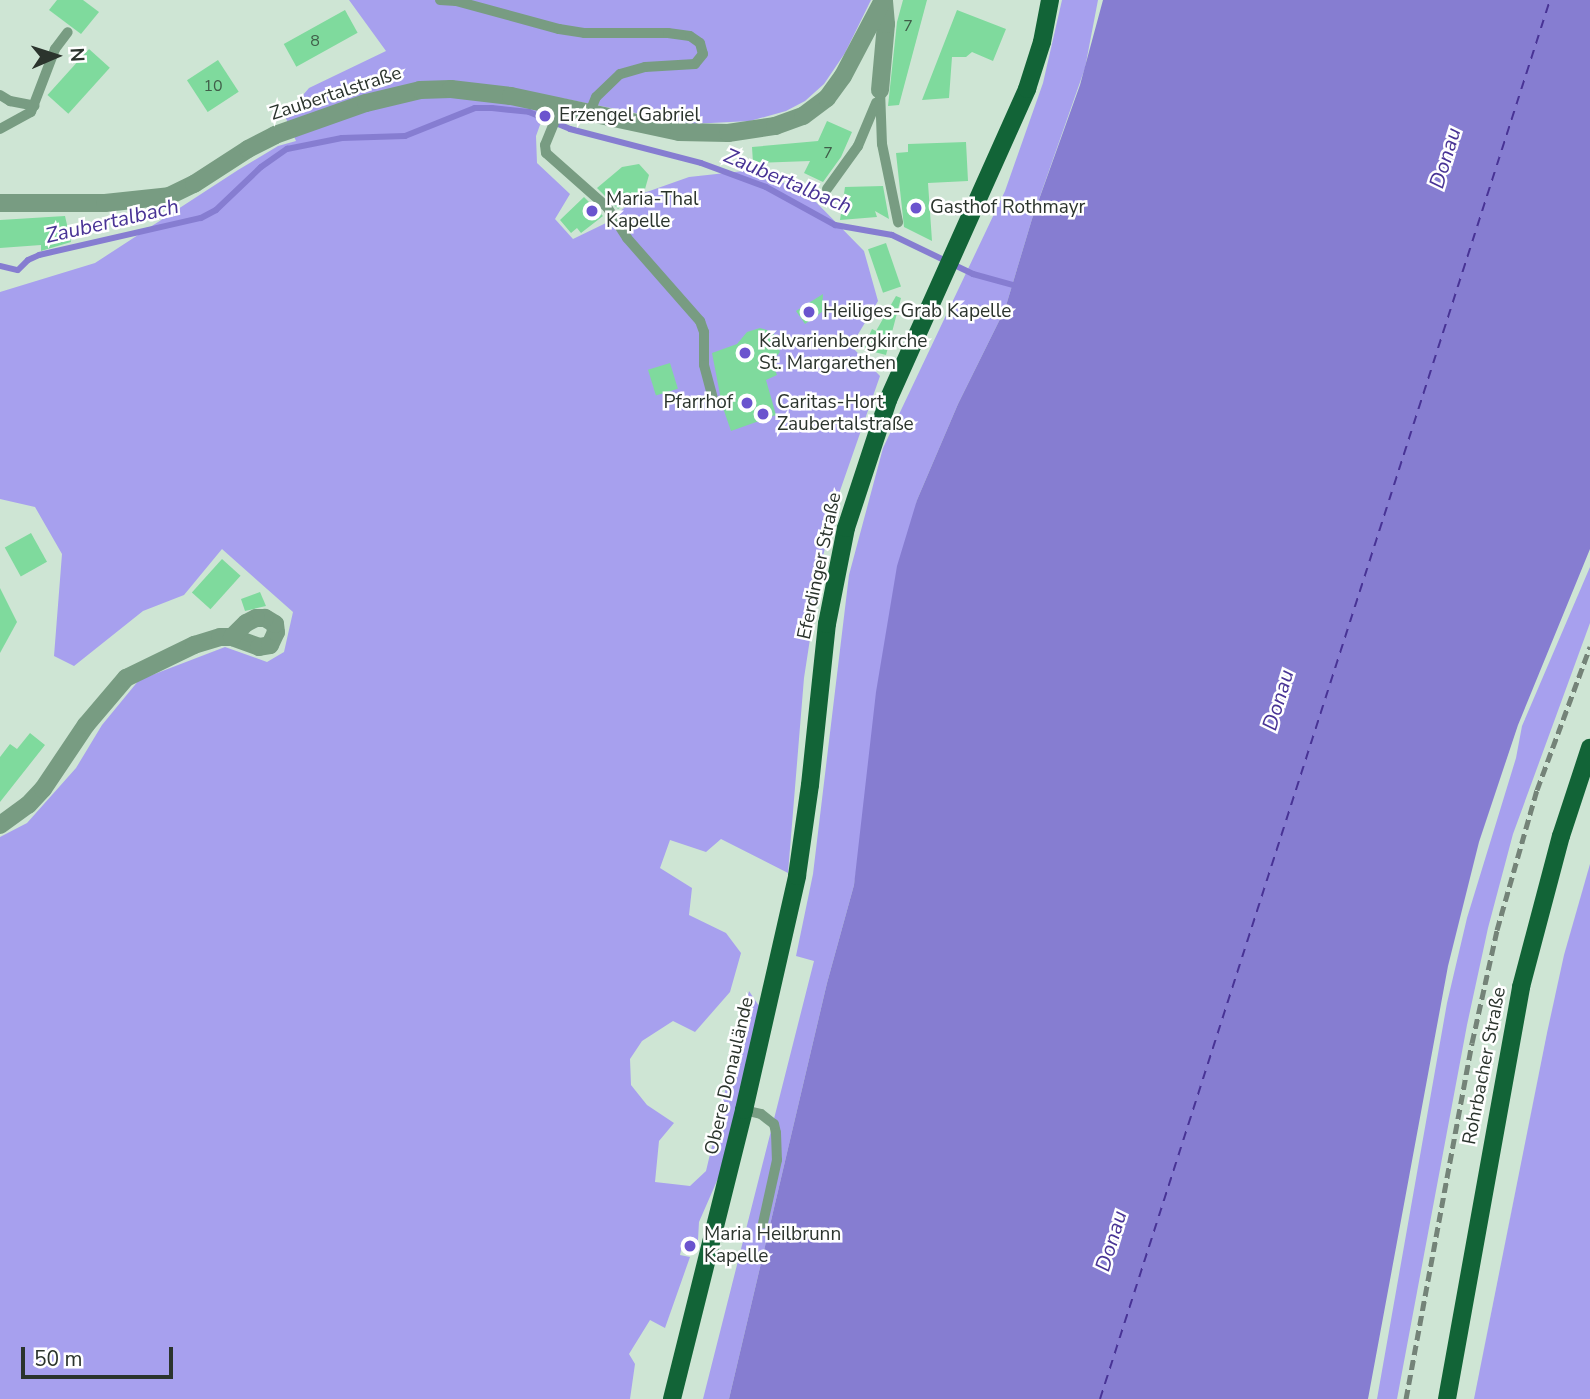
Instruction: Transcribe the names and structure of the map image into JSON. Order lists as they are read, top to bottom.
{
  "streets": {
    "main road": ["Eferdinger Straße", "Rohrbacher Straße", "Obere Donaulände"],
    "street": ["Zaubertalstraße"]
  },
  "crossings": [
    ["Eferdinger Straße", "Obere Donaulände"]
  ],
  "water": ["Donau", "Zaubertalbach"],
  "places": [
    "Erzengel Gabriel",
    "Gasthof Rothmayr",
    "Maria-Thal Kapelle",
    "Heiliges-Grab Kapelle",
    "Kalvarienbergkirche St. Margarethen",
    "Pfarrhof",
    "Caritas-Hort Zaubertalstraße",
    "Maria Heilbrunn Kapelle"
  ],
  "house_numbers": [
    "7",
    "8",
    "10",
    "7"
  ],
  "scale_bar": "50 m",
  "north": "right"
}
